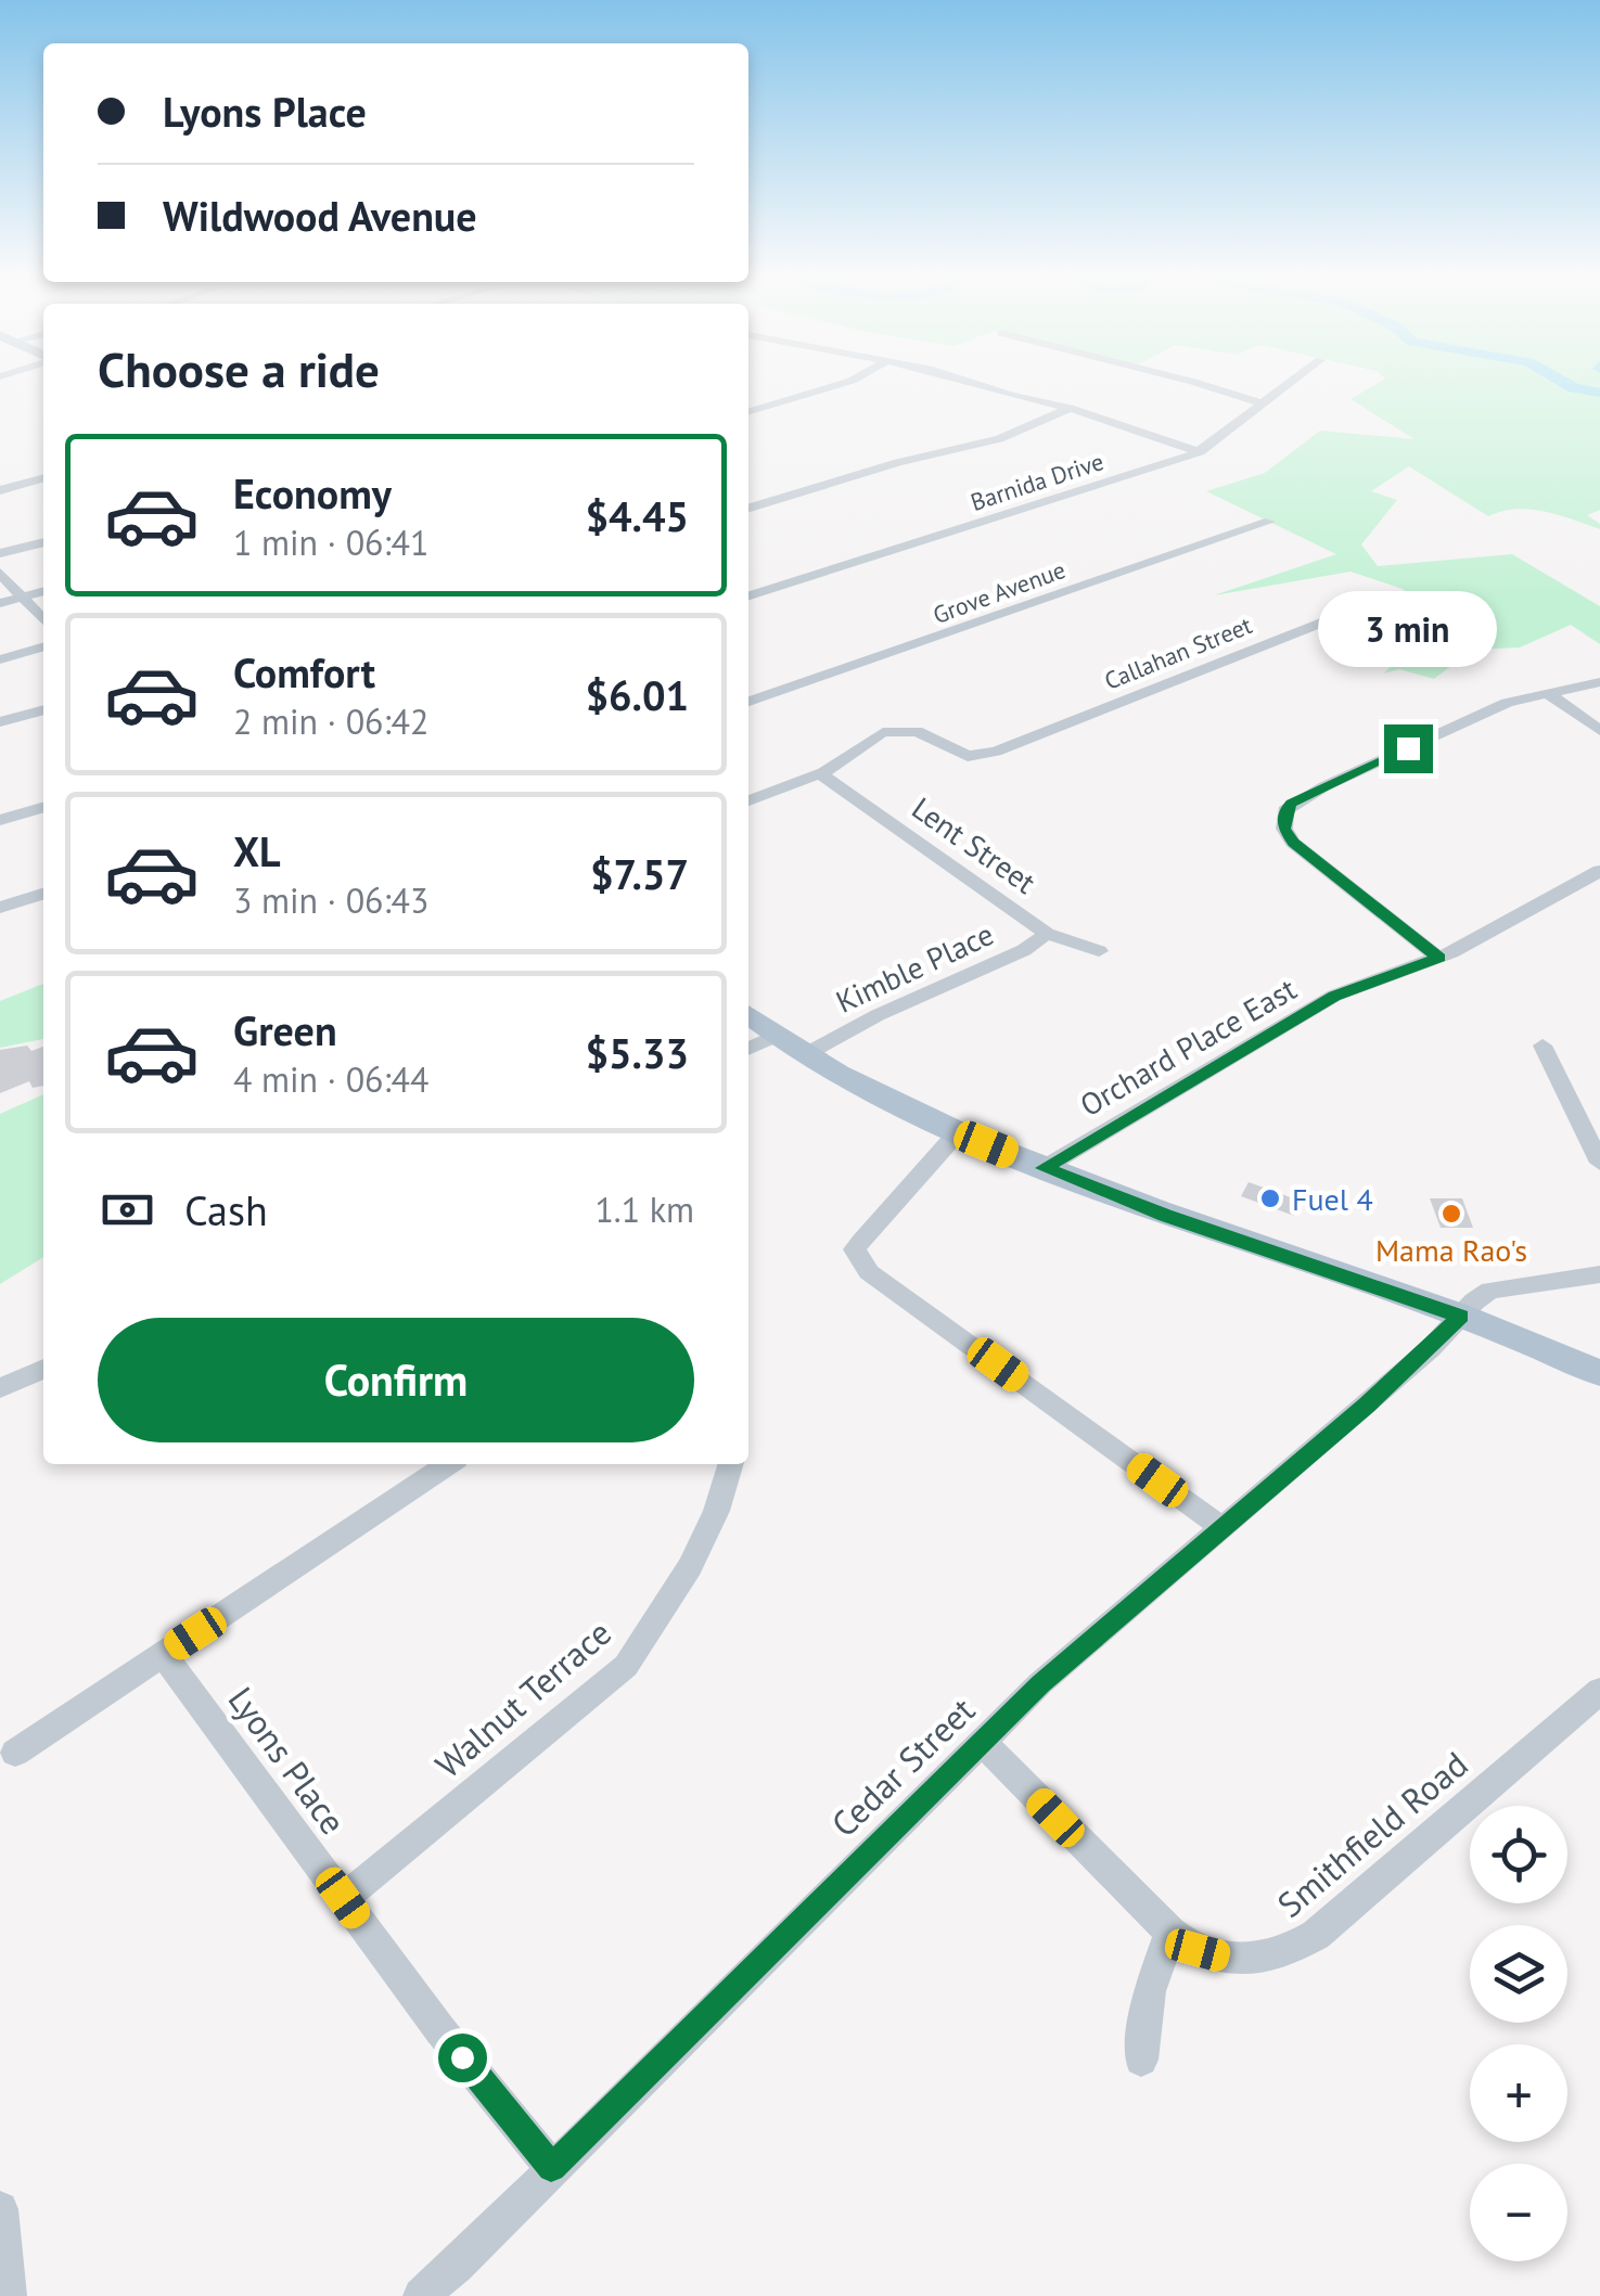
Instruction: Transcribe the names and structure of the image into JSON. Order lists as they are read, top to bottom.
{
  "streets": {
    "street": [
      "Barnida Drive",
      "Grove Avenue",
      "Callahan Street",
      "Lent Street",
      "Kimble Place",
      "Orchard Place East",
      "Walnut Terrace",
      "Lyons Place",
      "Cedar Street",
      "Smithfield Road"
    ]
  },
  "crossings": [
    ["Callahan Street", "Lent Street"],
    ["Lent Street", "Kimble Place"],
    ["Walnut Terrace", "Lyons Place"],
    ["Lyons Place", "Cedar Street"],
    ["Cedar Street", "Smithfield Road"]
  ],
  "places": ["Fuel 4", "Mama Rao's"],
  "page": {
    "banner": ["Lyons Place", "Wildwood Avenue"],
    "heading": "Choose a ride",
    "list": [
      {
        "name": "Economy",
        "note": "1 min · 06:41",
        "value": "$4.45"
      },
      {
        "name": "Comfort",
        "note": "2 min · 06:42",
        "value": "$6.01"
      },
      {
        "name": "XL",
        "note": "3 min · 06:43",
        "value": "$7.57"
      },
      {
        "name": "Green",
        "note": "4 min · 06:44",
        "value": "$5.33"
      }
    ],
    "bubble": "3 min",
    "pay": ["Cash", "1.1 km"],
    "buttons": "Confirm",
    "map_buttons": ["+", "−"]
  }
}
